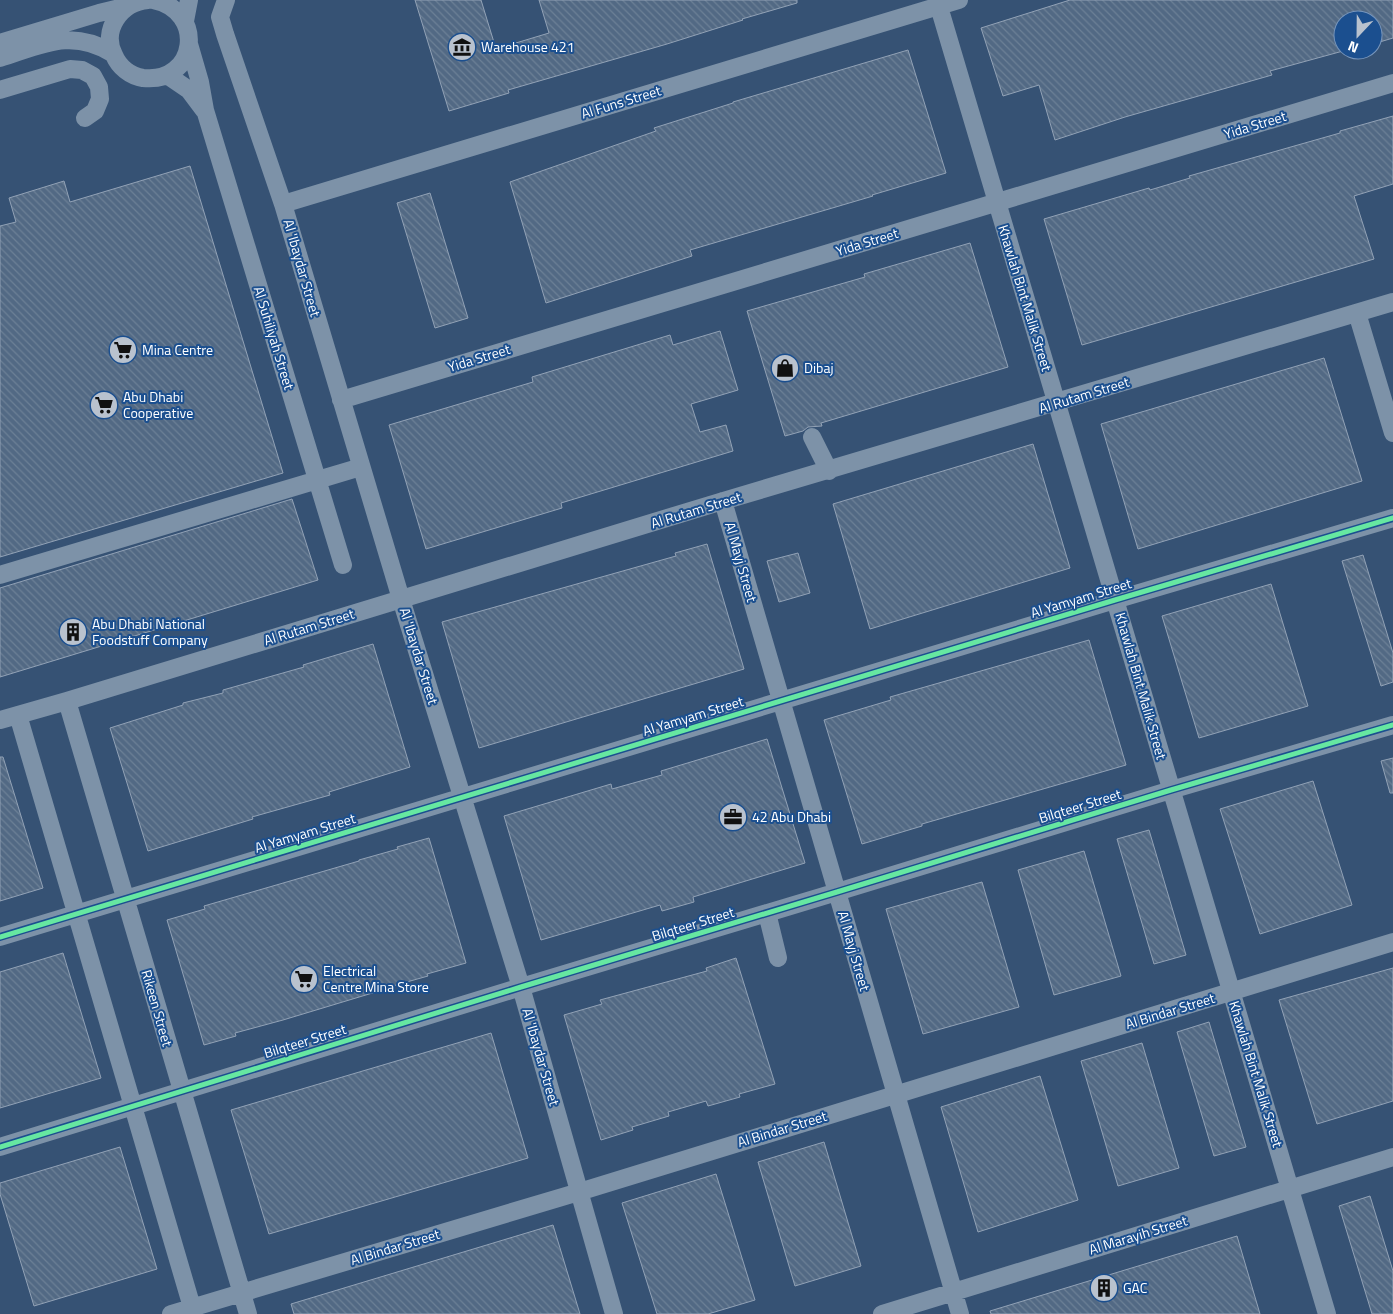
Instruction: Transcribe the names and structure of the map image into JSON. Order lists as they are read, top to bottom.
{
  "streets": {
    "street": [
      "Al Funs Street",
      "Yida Street",
      "Al 'Ibaydar Street",
      "Khawlah Bint Malik Street",
      "Al Suhiliyah Street",
      "Al Rutam Street",
      "Al Mayj Street",
      "Al Yamyam Street",
      "Bilqteer Street",
      "Rikeen Street",
      "Al Bindar Street",
      "Al Marayih Street"
    ]
  },
  "crossings": [
    ["Al Funs Street", "Al 'Ibaydar Street"],
    ["Al Funs Street", "Khawlah Bint Malik Street"],
    ["Yida Street", "Al 'Ibaydar Street"],
    ["Yida Street", "Khawlah Bint Malik Street"],
    ["Al 'Ibaydar Street", "Al Rutam Street"],
    ["Al 'Ibaydar Street", "Al Yamyam Street"],
    ["Al 'Ibaydar Street", "Bilqteer Street"],
    ["Al 'Ibaydar Street", "Al Bindar Street"],
    ["Khawlah Bint Malik Street", "Al Rutam Street"],
    ["Khawlah Bint Malik Street", "Al Yamyam Street"],
    ["Khawlah Bint Malik Street", "Bilqteer Street"],
    ["Khawlah Bint Malik Street", "Al Bindar Street"],
    ["Khawlah Bint Malik Street", "Al Marayih Street"],
    ["Al Rutam Street", "Al Mayj Street"],
    ["Al Rutam Street", "Rikeen Street"],
    ["Al Mayj Street", "Al Yamyam Street"],
    ["Al Mayj Street", "Bilqteer Street"],
    ["Al Mayj Street", "Al Bindar Street"],
    ["Al Mayj Street", "Al Marayih Street"],
    ["Al Yamyam Street", "Rikeen Street"],
    ["Bilqteer Street", "Rikeen Street"],
    ["Rikeen Street", "Al Bindar Street"]
  ],
  "places": {
    "museum": ["Warehouse 421"],
    "supermarket": ["Mina Centre", "Abu Dhabi Cooperative", "Electrical Centre Mina Store"],
    "shop": ["Dibaj"],
    "building": ["Abu Dhabi National Foodstuff Company", "GAC"],
    "office": ["42 Abu Dhabi"]
  },
  "north": "bottom"
}
